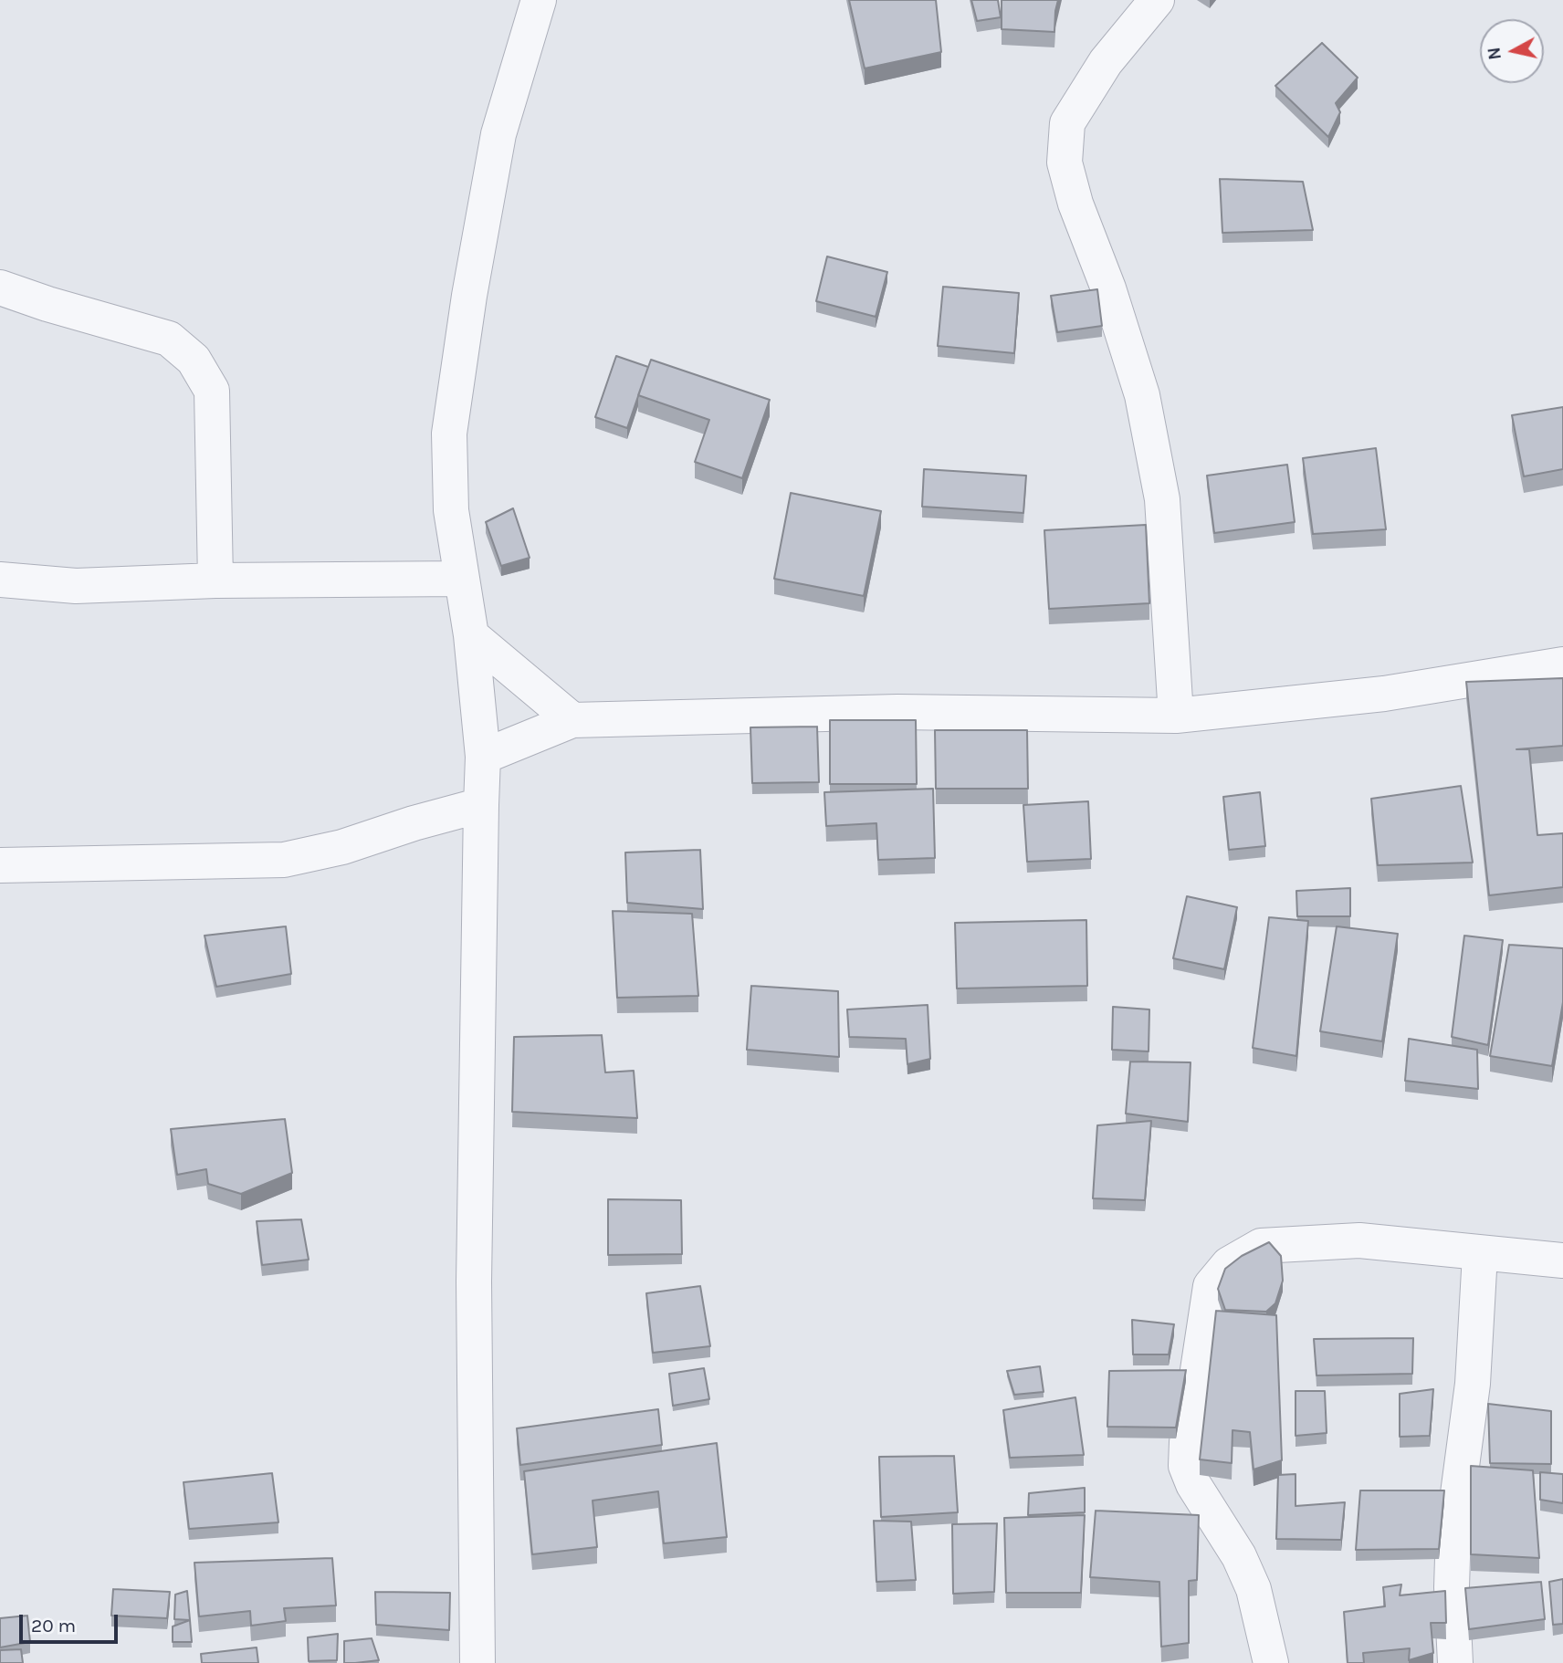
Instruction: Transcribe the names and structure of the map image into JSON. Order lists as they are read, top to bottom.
{
  "scale_bar": "20 m",
  "north": "left"
}
